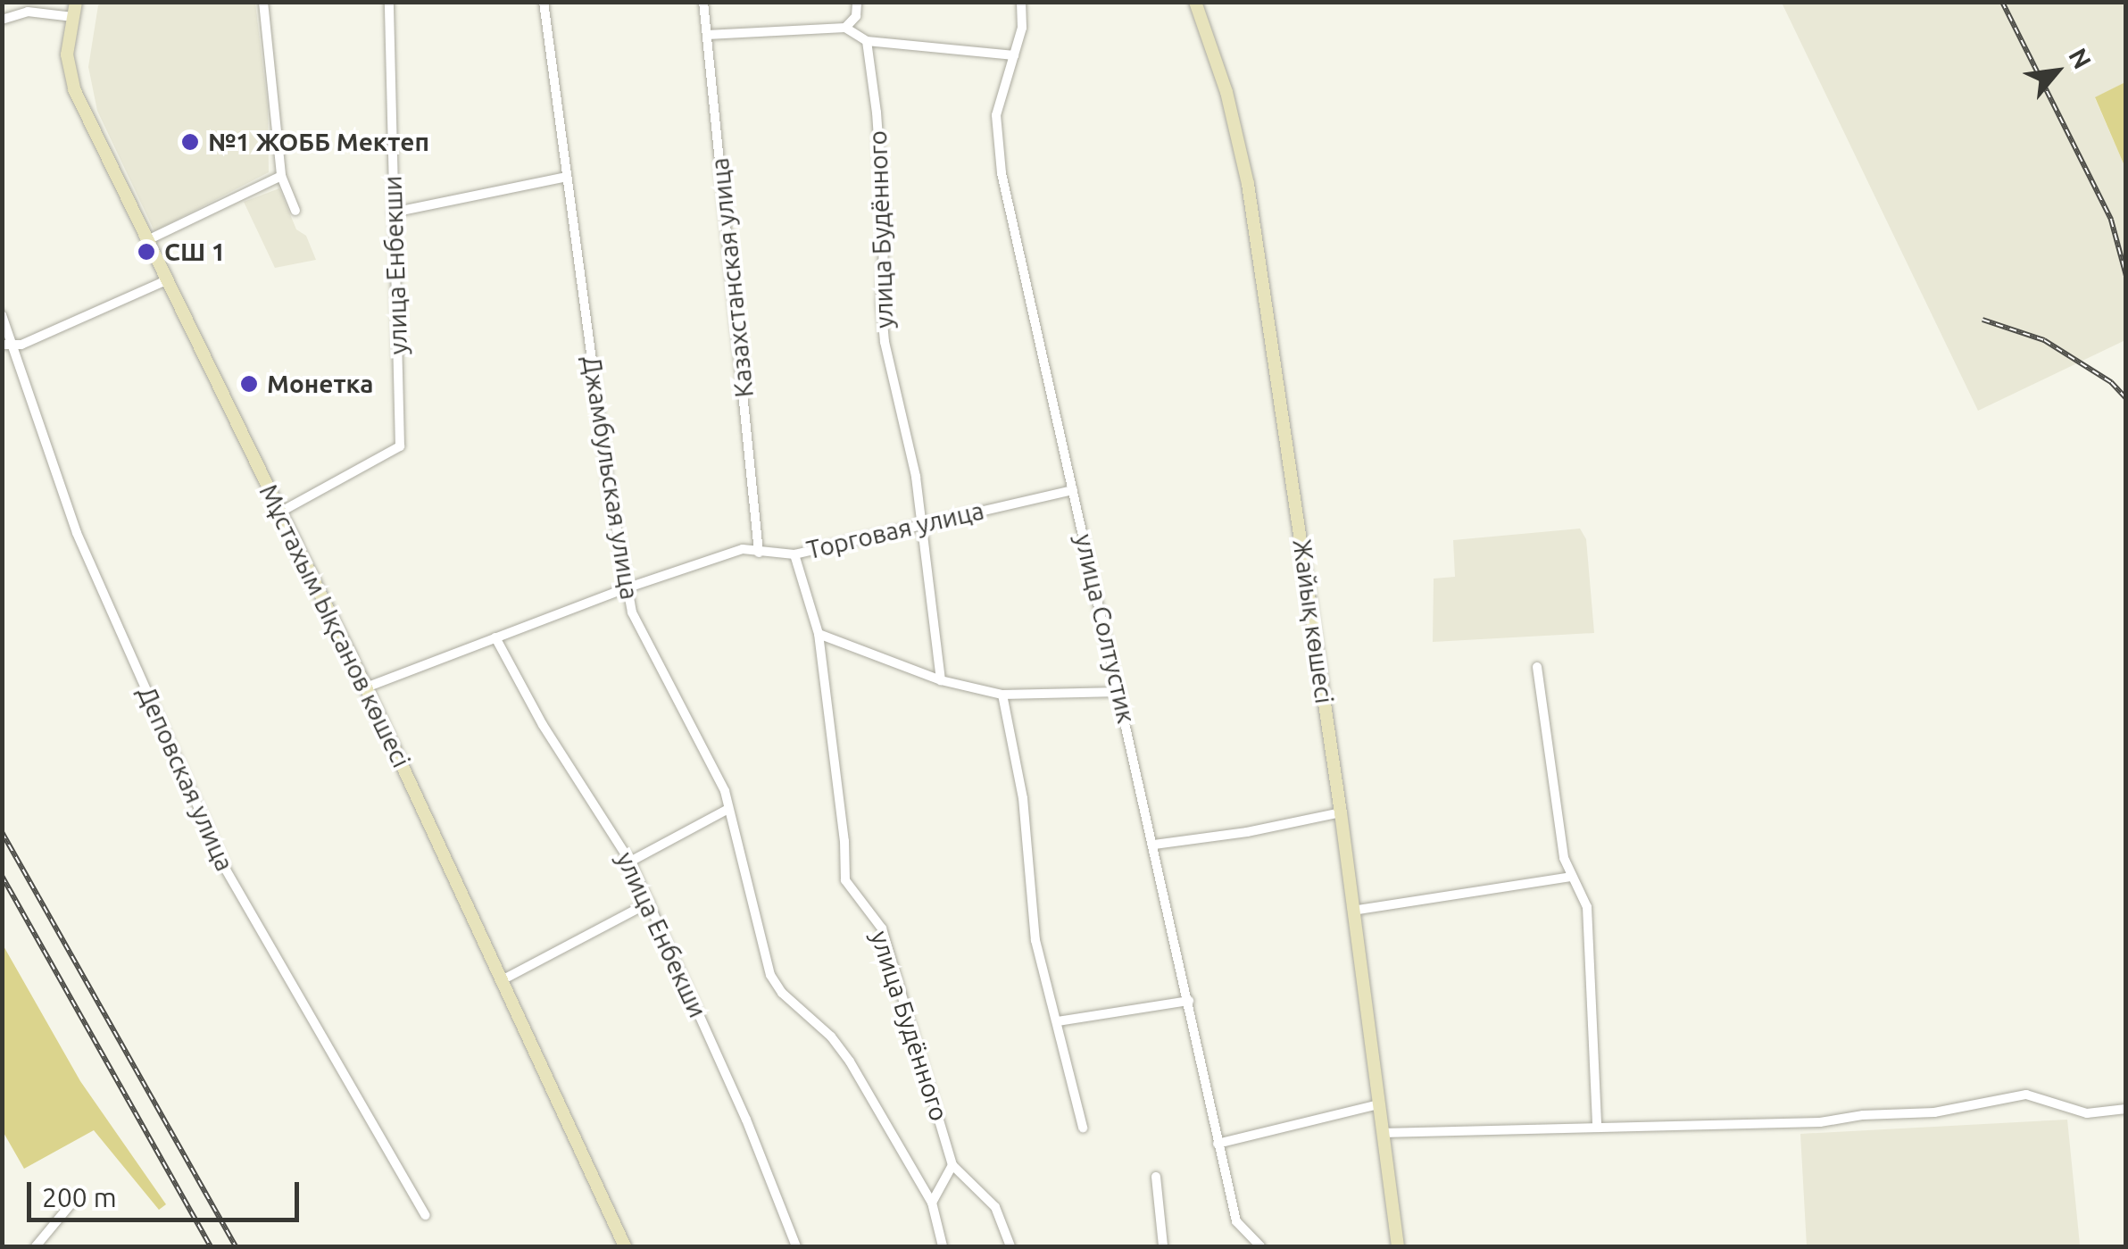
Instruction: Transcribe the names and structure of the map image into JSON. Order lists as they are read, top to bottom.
{
  "streets": {
    "main road": ["Жайық көшесі", "Мұстахым Ықсанов көшесі"],
    "street": [
      "улица Будённого",
      "улица Енбекши",
      "Казахстанская улица",
      "Джамбульская улица",
      "Торговая улица",
      "улица Солтустик",
      "Деповская улица"
    ]
  },
  "crossings": [
    ["улица Будённого", "Торговая улица"],
    ["улица Енбекши", "Торговая улица"],
    ["улица Енбекши", "Мұстахым Ықсанов көшесі"],
    ["Казахстанская улица", "Торговая улица"],
    ["Джамбульская улица", "Торговая улица"],
    ["Торговая улица", "Мұстахым Ықсанов көшесі"],
    ["Торговая улица", "улица Солтустик"]
  ],
  "places": ["№1 ЖОББ Мектеп", "СШ 1", "Монетка"],
  "scale_bar": "200 m",
  "north": "top right"
}
